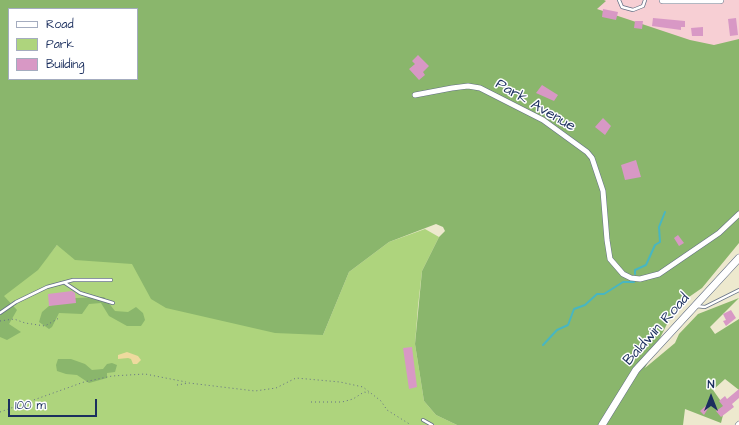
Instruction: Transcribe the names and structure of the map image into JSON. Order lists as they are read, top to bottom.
{
  "streets": {
    "street": ["Park Avenue", "Baldwin Road"]
  },
  "legend": ["Road", "Park", "Building"],
  "scale_bar": "100 m",
  "north": "top"
}
